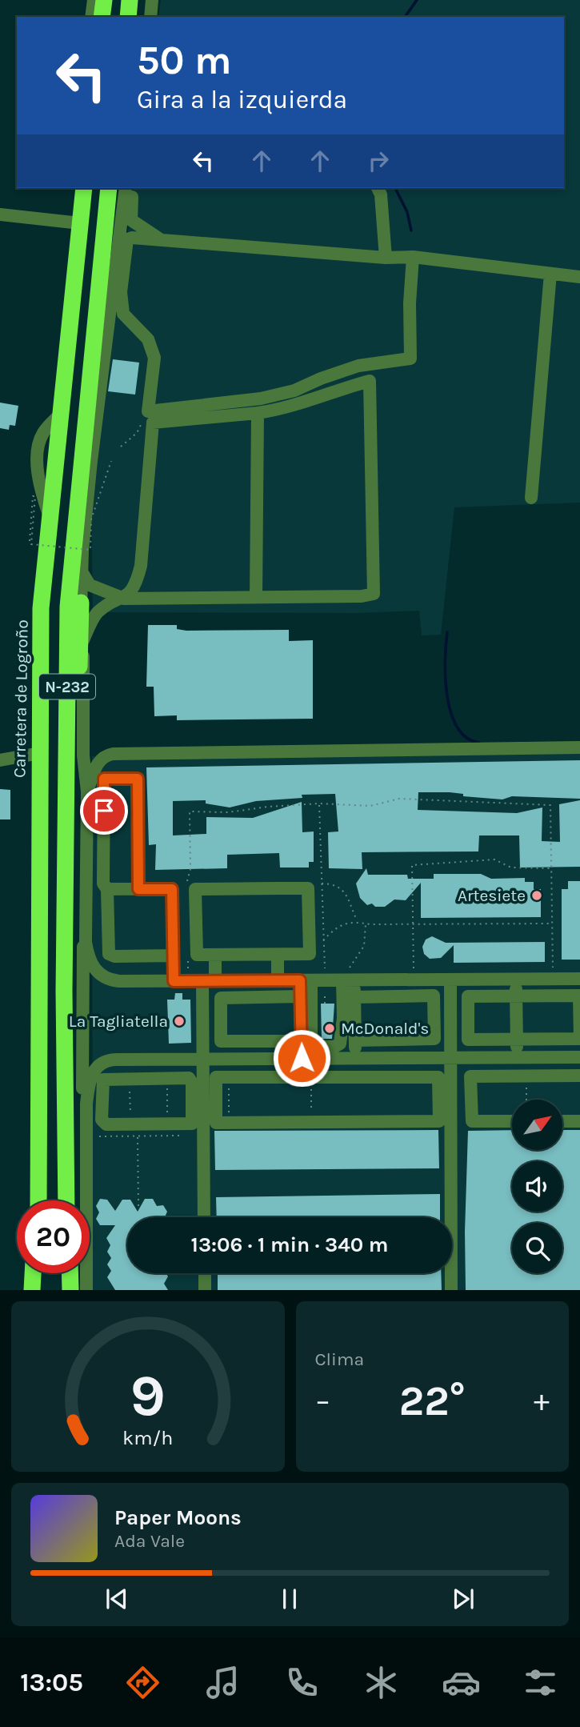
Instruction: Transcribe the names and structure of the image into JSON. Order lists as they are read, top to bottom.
{
  "streets": {
    "highway": ["N-232", "Carretera de Logroño"]
  },
  "places": ["Artesiete", "La Tagliatella", "McDonald's"],
  "north": "top right",
  "page": {
    "turn": ["50 m", "Gira a la izquierda"],
    "limit": "20",
    "trip": "13:06 · 1 min · 340 m",
    "tile": "Clima",
    "heat": ["−", "22°", "+"],
    "song": ["Paper Moons", "Ada Vale"],
    "tabs": "13:05",
    "gauge": ["9", "km/h"]
  }
}
